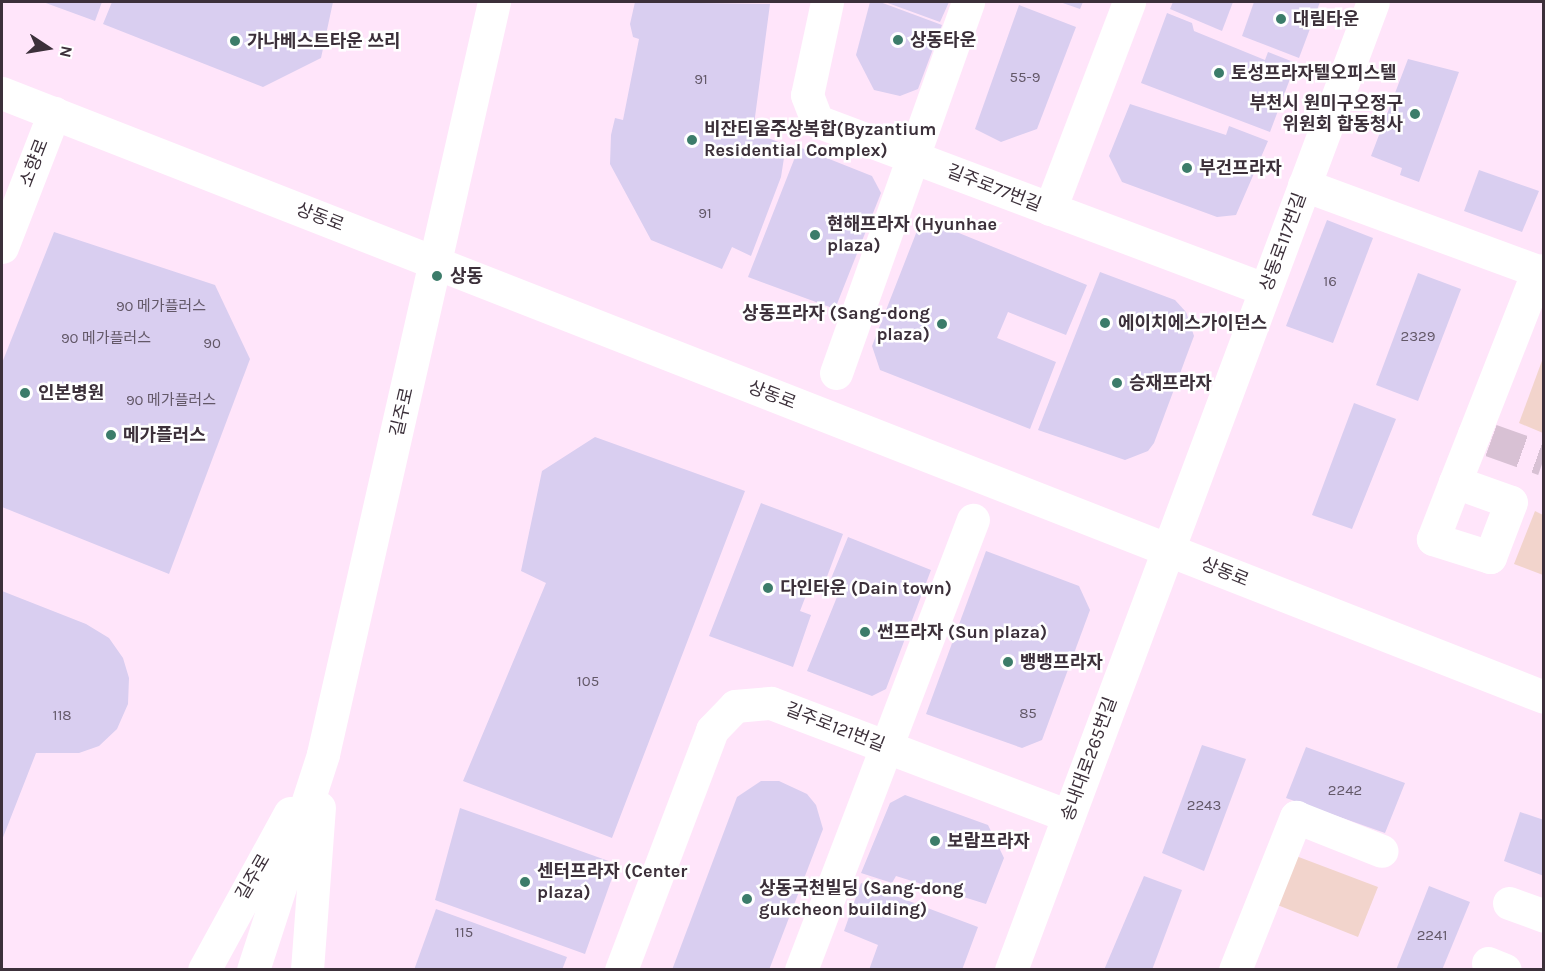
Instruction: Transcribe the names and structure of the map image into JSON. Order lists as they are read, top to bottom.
{
  "streets": {
    "street": [
      "소향로",
      "길주로77번길",
      "상동로",
      "상동로117번길",
      "길주로",
      "길주로121번길",
      "송내대로265번길"
    ]
  },
  "crossings": [
    ["소향로", "상동로"],
    ["길주로77번길", "상동로117번길"],
    ["상동로", "상동로117번길"],
    ["상동로", "길주로"],
    ["상동로", "송내대로265번길"],
    ["상동로117번길", "송내대로265번길"],
    ["길주로121번길", "송내대로265번길"]
  ],
  "places": [
    "대림타운",
    "상동타운",
    "가나베스트타운 쓰리",
    "토성프라자텔오피스텔",
    "부천시 원미구오정구 위원회 합동청사",
    "비잔티움주상복합(Byzantium Residential Complex)",
    "부건프라자",
    "현해프라자 (Hyunhae plaza)",
    "상동",
    "에이치에스가이던스",
    "상동프라자 (Sang-dong plaza)",
    "승재프라자",
    "인본병원",
    "메가플러스",
    "다인타운 (Dain town)",
    "썬프라자 (Sun plaza)",
    "뱅뱅프라자",
    "보람프라자",
    "센터프라자 (Center plaza)",
    "상동국천빌딩 (Sang-dong gukcheon building)"
  ],
  "house_numbers": [
    "55-9",
    "91",
    "91",
    "16",
    "90 메가플러스",
    "2329",
    "90 메가플러스",
    "90",
    "90 메가플러스",
    "105",
    "85",
    "118",
    "2242",
    "2243",
    "115",
    "2241"
  ],
  "north": "right"
}
